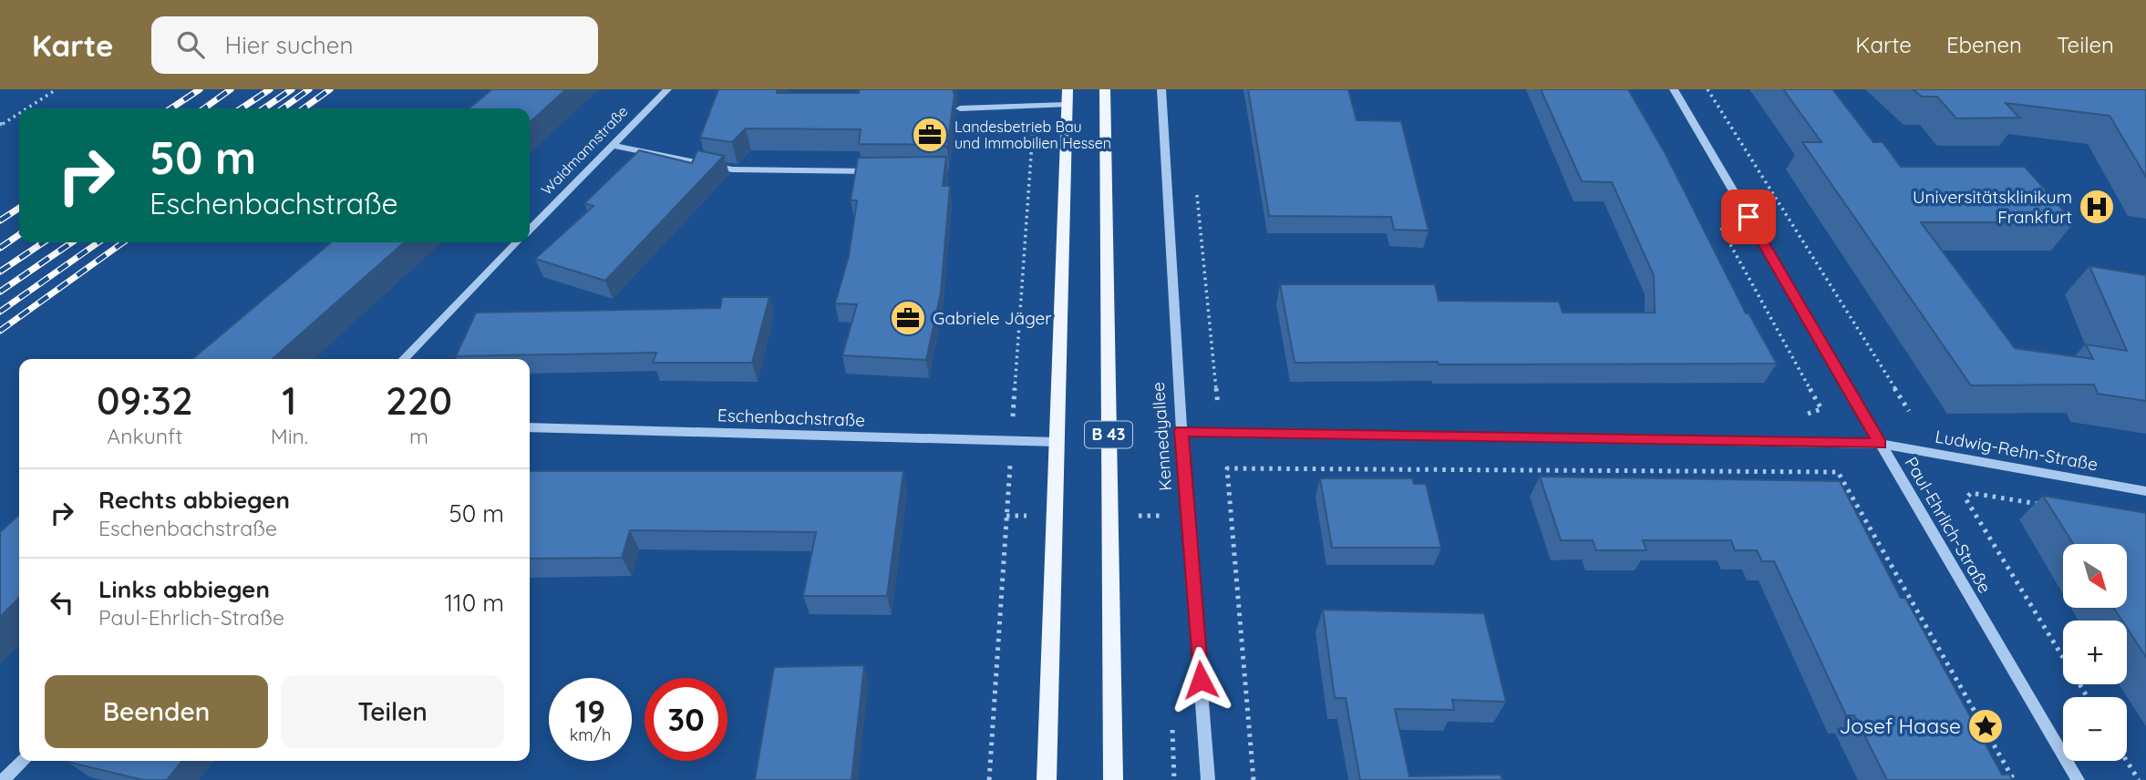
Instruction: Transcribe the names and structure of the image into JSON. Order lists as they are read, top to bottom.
{
  "streets": {
    "main road": ["B 43"],
    "street": [
      "Waidmannstraße",
      "Eschenbachstraße",
      "Kennedyallee",
      "Ludwig-Rehn-Straße",
      "Paul-Ehrlich-Straße"
    ]
  },
  "crossings": [
    ["Ludwig-Rehn-Straße", "Paul-Ehrlich-Straße"]
  ],
  "places": {
    "office": ["Landesbetrieb Bau und Immobilien Hessen", "Gabriele Jäger"],
    "hospital": ["Universitätsklinikum Frankfurt"],
    "place": ["Josef Haase"]
  },
  "north": "bottom right",
  "page": {
    "header": "Karte",
    "search": "Hier suchen",
    "nav": ["Karte", "Ebenen", "Teilen"],
    "turn": ["50 m", "Eschenbachstraße"],
    "eta": [
      "09:32",
      "Ankunft",
      "1",
      "Min.",
      "220",
      "m"
    ],
    "list": [
      {
        "name": "Rechts abbiegen",
        "note": "Eschenbachstraße",
        "value": "50 m"
      },
      {
        "name": "Links abbiegen",
        "note": "Paul-Ehrlich-Straße",
        "value": "110 m"
      }
    ],
    "map_buttons": ["+", "−"],
    "buttons": ["Beenden", "Teilen"],
    "speed": "19 km/h",
    "limit": "30"
  }
}
